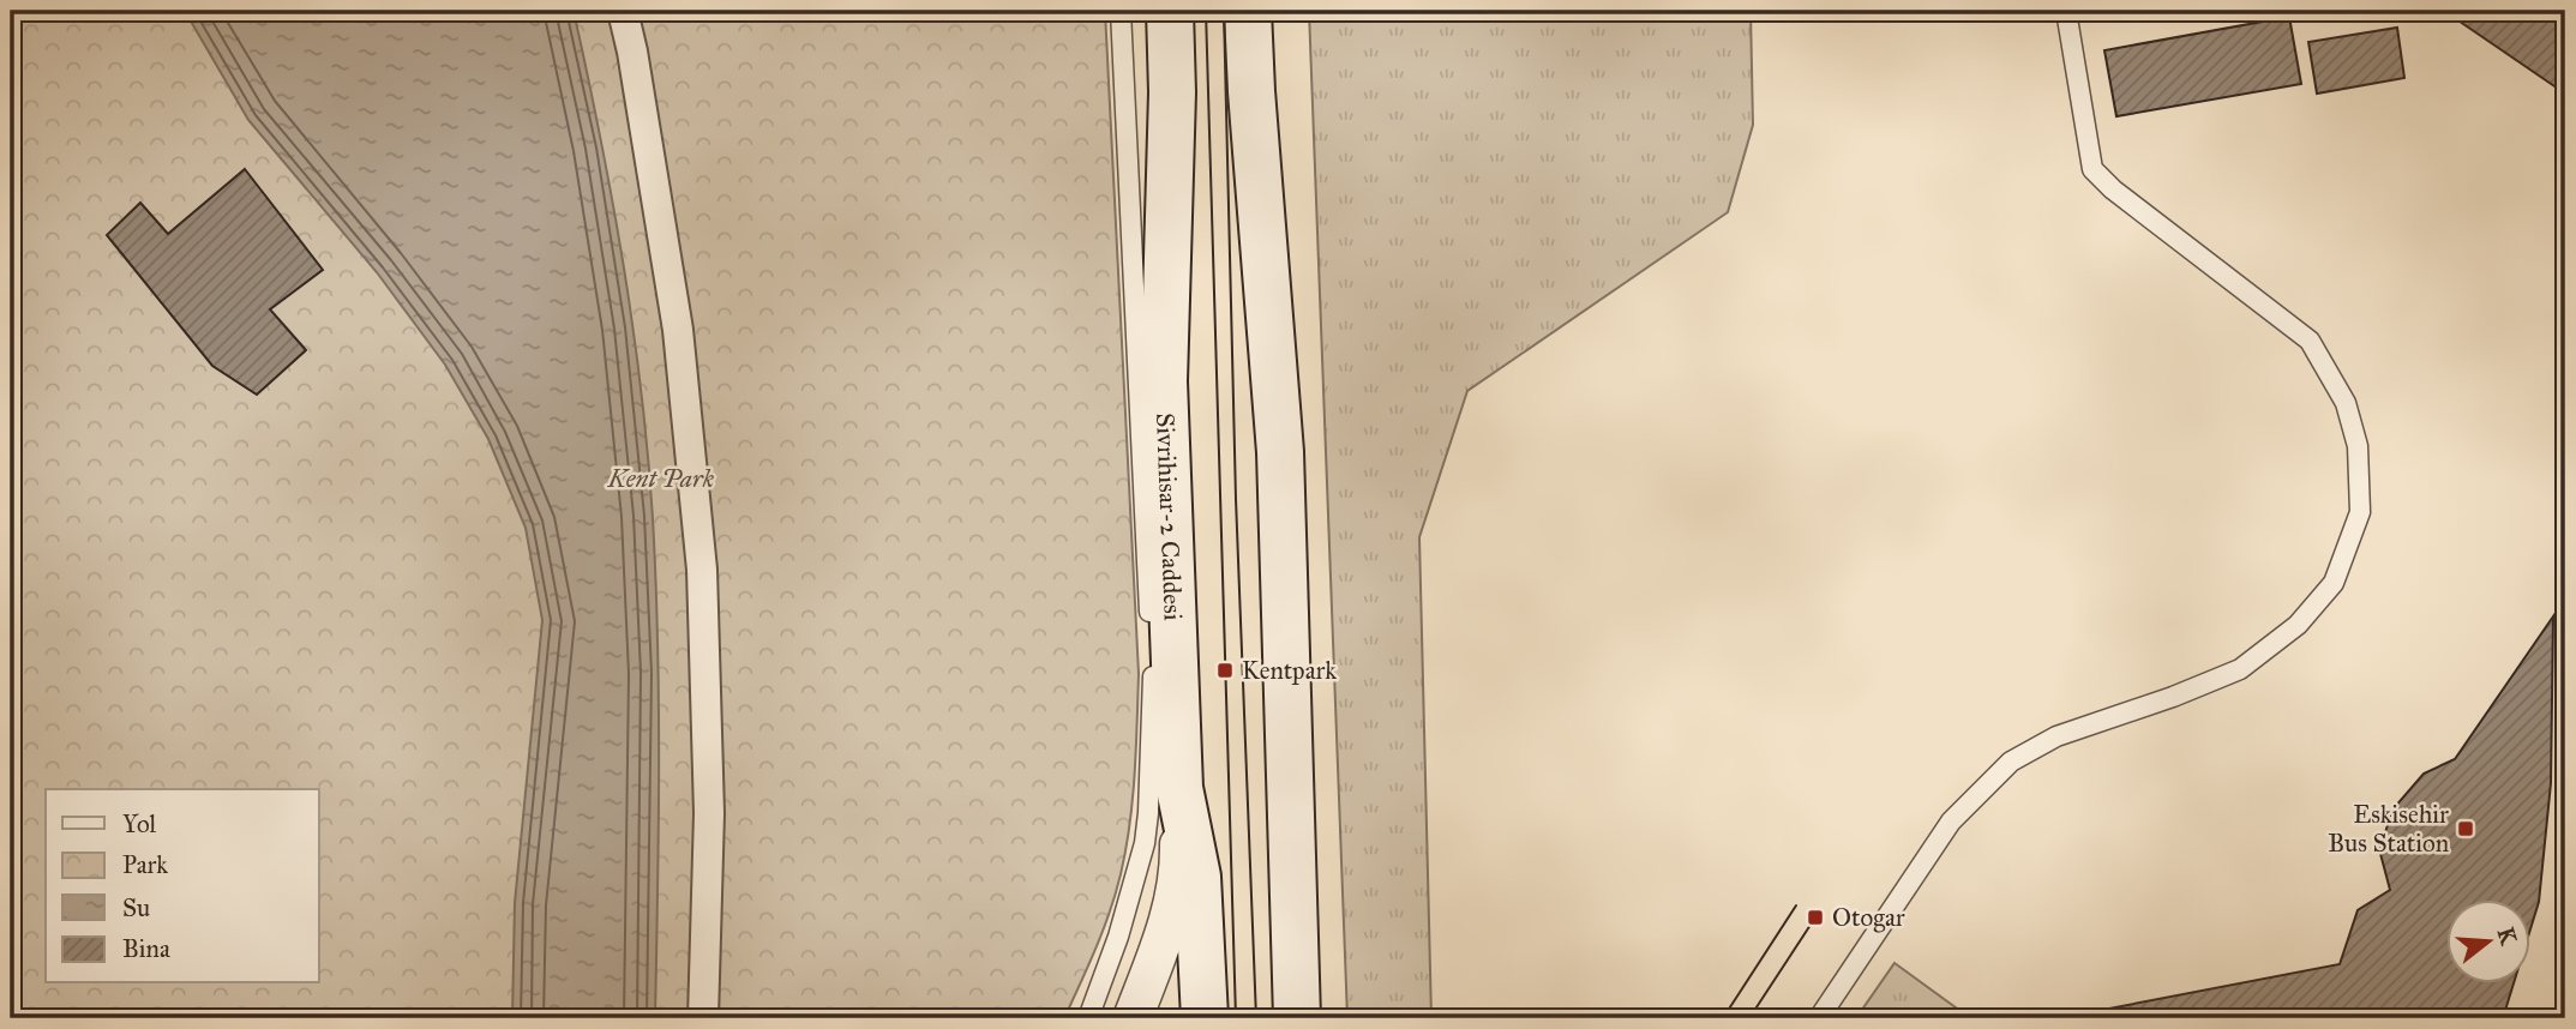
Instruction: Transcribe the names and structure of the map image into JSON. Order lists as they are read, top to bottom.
{
  "streets": {
    "main road": ["Sivrihisar-2 Caddesi"]
  },
  "parks": ["Kent Park"],
  "places": {
    "transit": ["Kentpark", "Eskisehir Bus Station", "Otogar"]
  },
  "legend": [
    "Yol",
    "Park",
    "Su",
    "Bina"
  ],
  "north": "right"
}
